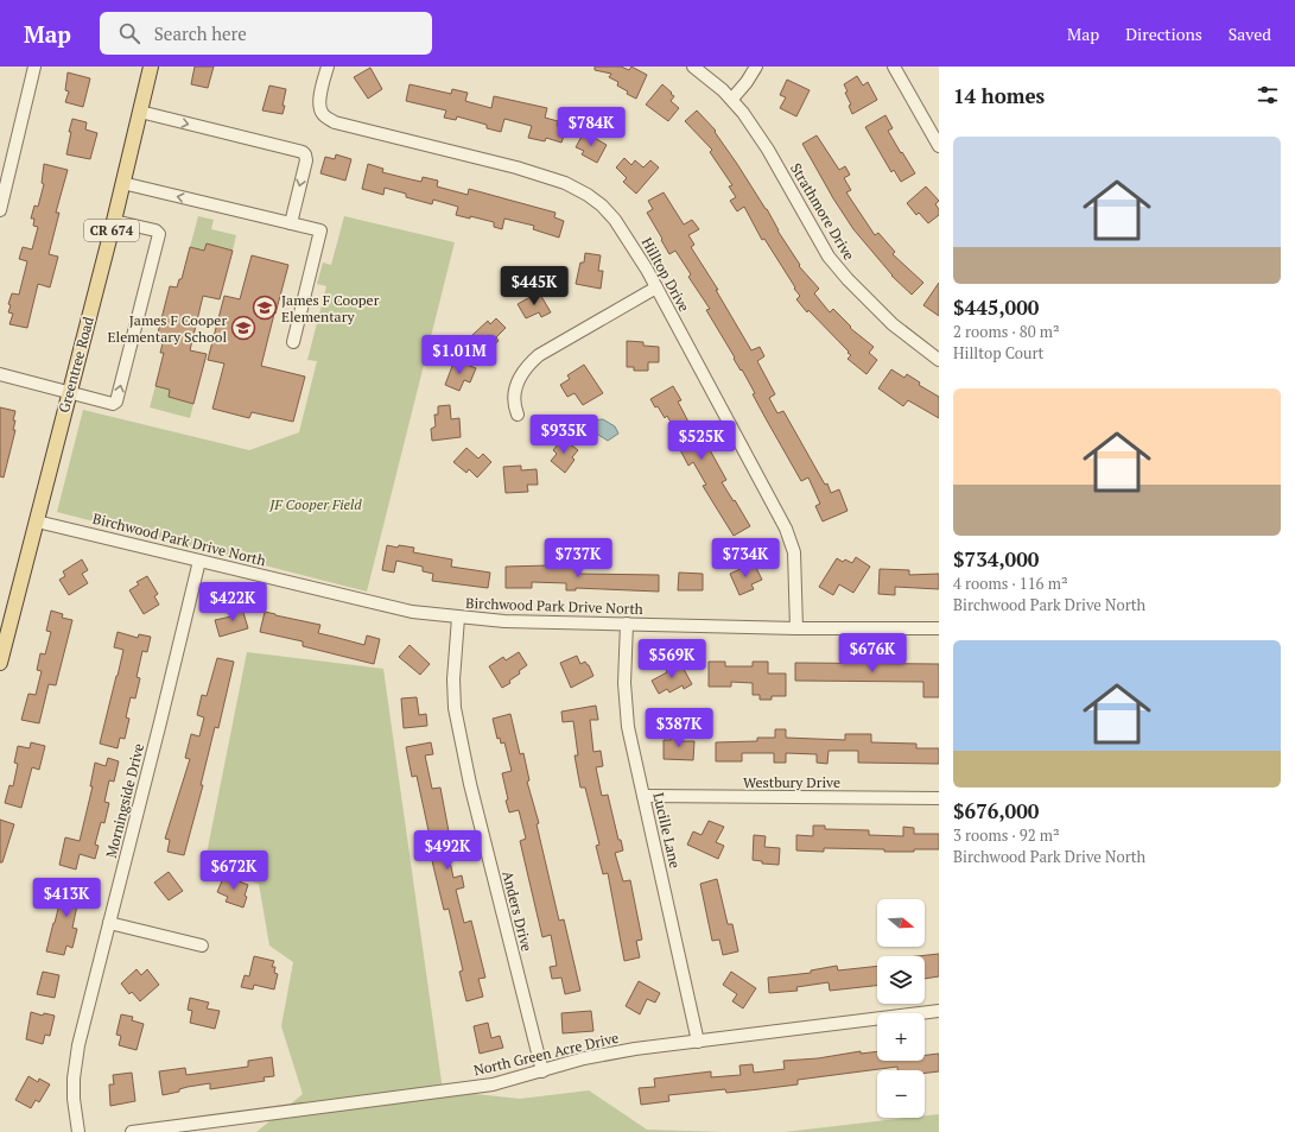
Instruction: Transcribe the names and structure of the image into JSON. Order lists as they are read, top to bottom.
{
  "streets": {
    "main road": ["CR 674", "Greentree Road"],
    "street": [
      "Strathmore Drive",
      "Hilltop Drive",
      "Birchwood Park Drive North",
      "Westbury Drive",
      "Morningside Drive",
      "Lucille Lane",
      "Anders Drive",
      "North Green Acre Drive"
    ]
  },
  "crossings": [
    ["Hilltop Drive", "Birchwood Park Drive North"],
    ["Greentree Road", "Birchwood Park Drive North"],
    ["Birchwood Park Drive North", "Morningside Drive"],
    ["Birchwood Park Drive North", "Lucille Lane"],
    ["Birchwood Park Drive North", "Anders Drive"],
    ["Westbury Drive", "Lucille Lane"],
    ["Lucille Lane", "North Green Acre Drive"],
    ["Anders Drive", "North Green Acre Drive"]
  ],
  "parks": ["JF Cooper Field"],
  "places": {
    "school or university": ["James F Cooper Elementary", "James F Cooper Elementary School"]
  },
  "north": "right",
  "page": {
    "header": "Map",
    "search": "Search here",
    "nav": ["Map", "Directions", "Saved"],
    "heading": "14 homes",
    "price": [
      "$784K",
      "$445K",
      "$1.01M",
      "$935K",
      "$525K",
      "$737K",
      "$734K",
      "$422K",
      "$676K",
      "$569K",
      "$387K",
      "$492K",
      "$672K",
      "$413K"
    ],
    "list": [
      {
        "name": "$445,000",
        "note": "2 rooms · 80 m² · Hilltop Court"
      },
      {
        "name": "$734,000",
        "note": "4 rooms · 116 m² · Birchwood Park Drive North"
      },
      {
        "name": "$676,000",
        "note": "3 rooms · 92 m² · Birchwood Park Drive North"
      }
    ],
    "map_buttons": ["+", "−"]
  }
}
